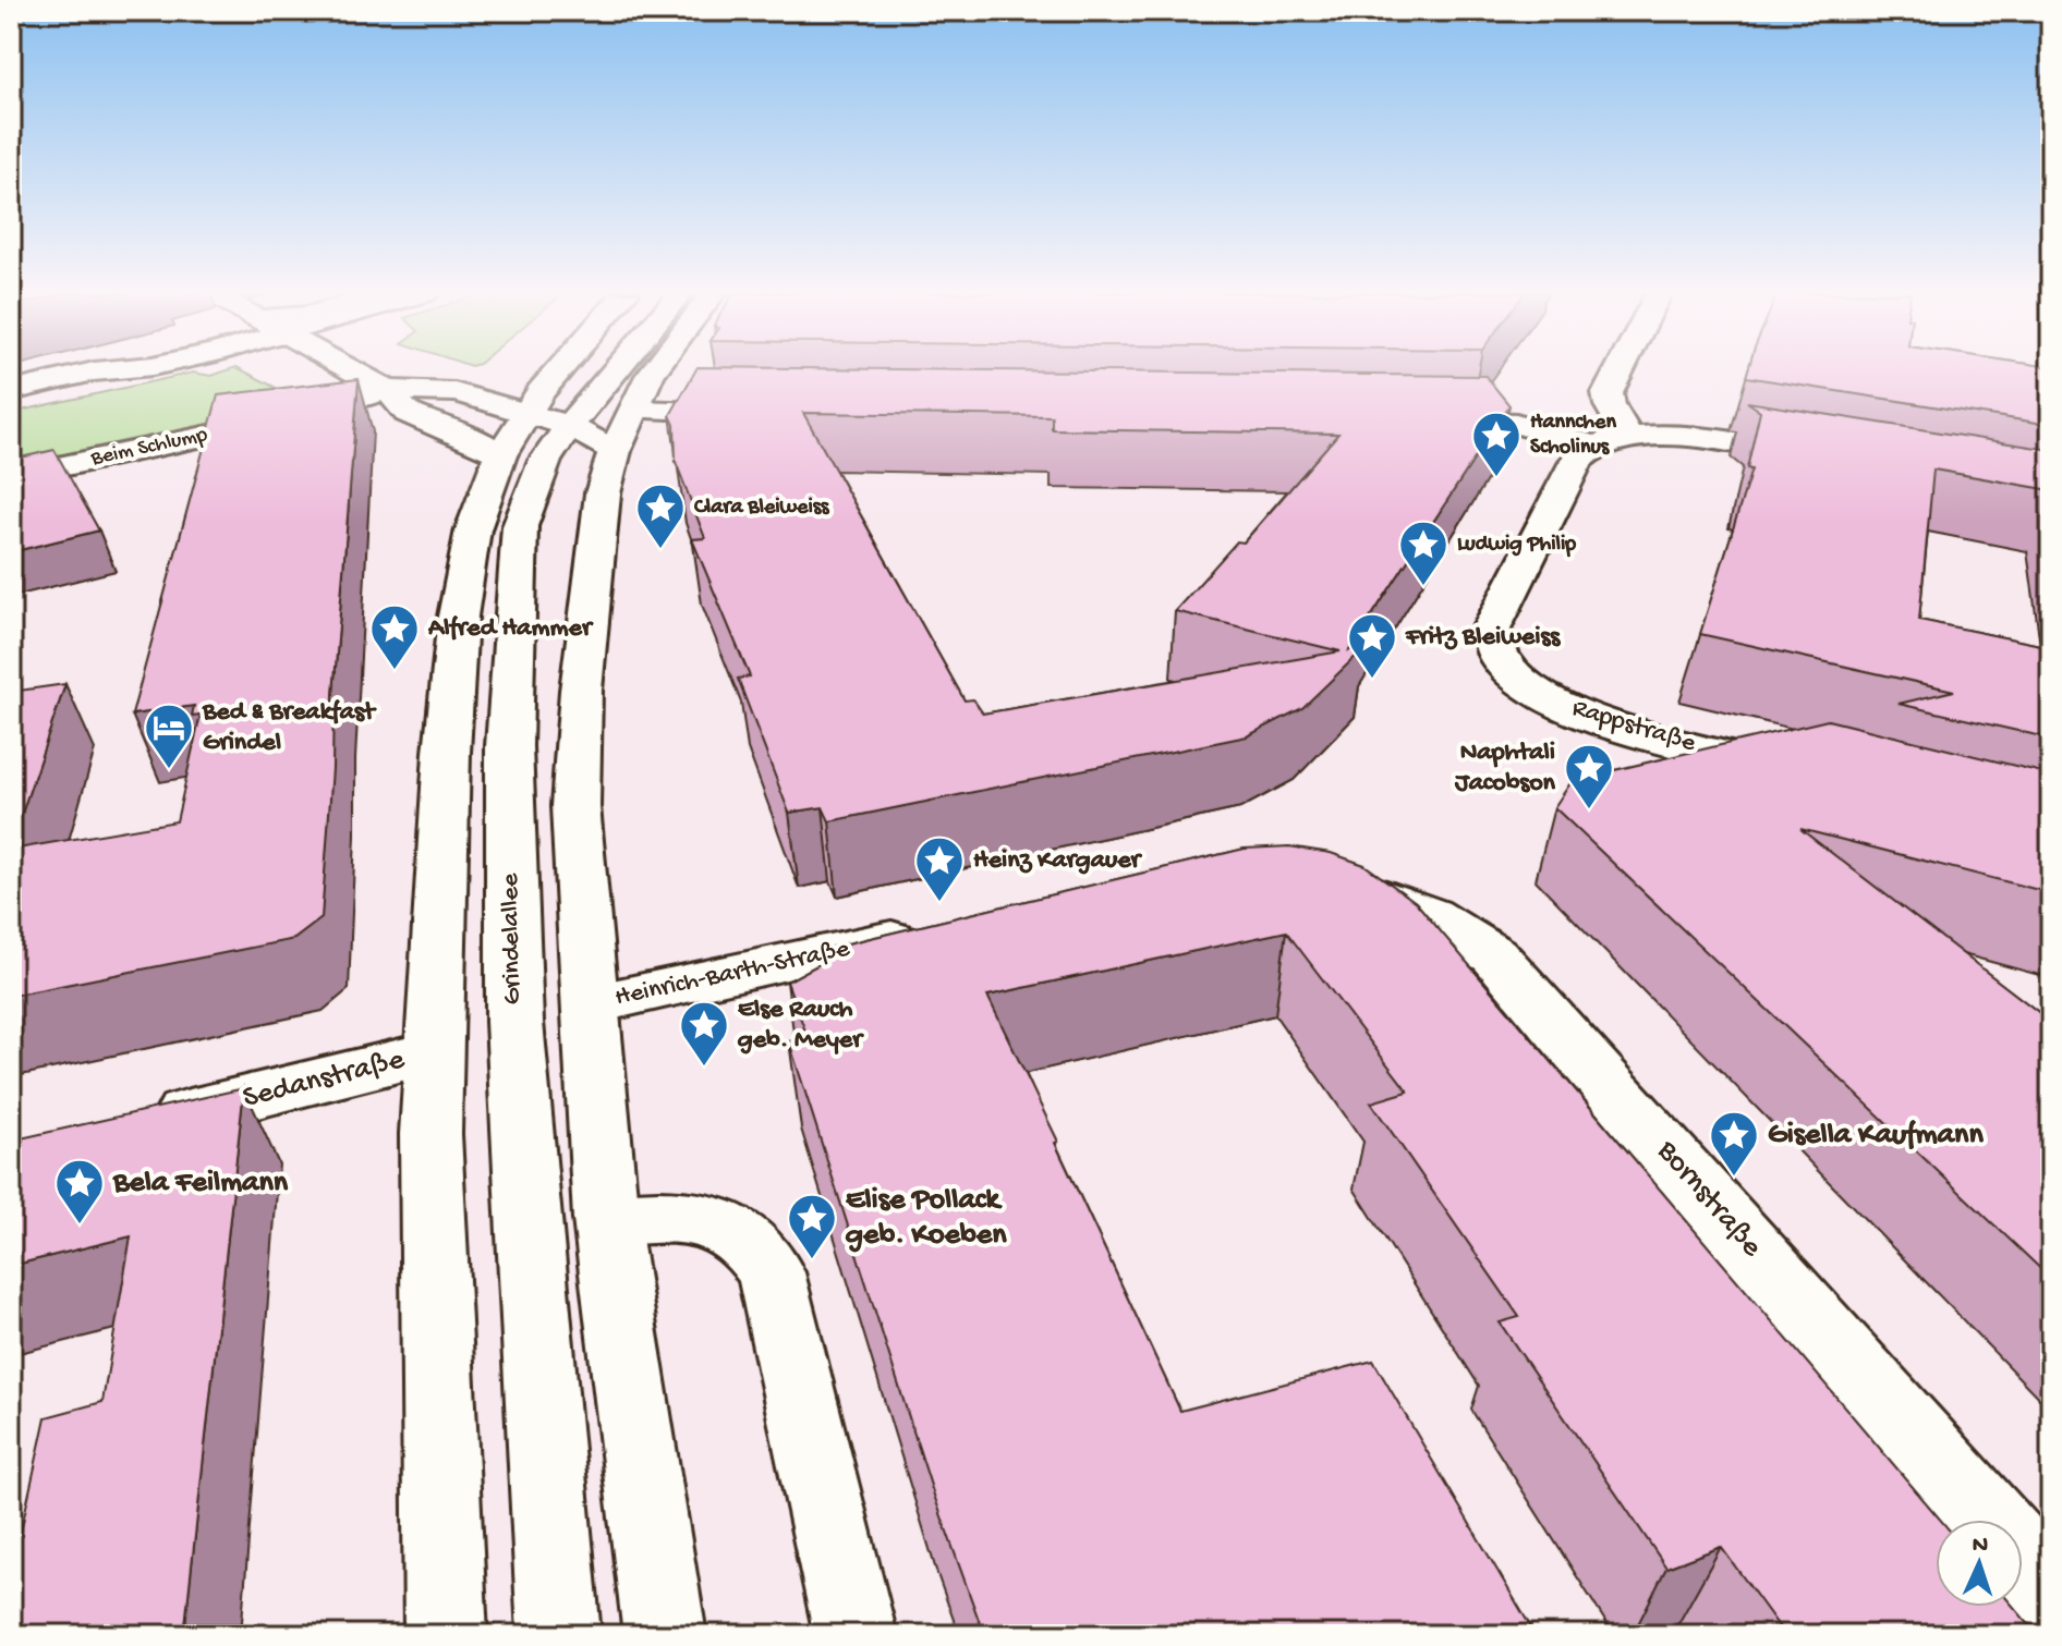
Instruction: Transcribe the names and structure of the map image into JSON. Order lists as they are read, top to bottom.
{
  "streets": {
    "main road": [
      "Beim Schlump",
      "Rappstraße",
      "Grindelallee",
      "Heinrich-Barth-Straße",
      "Sedanstraße",
      "Bornstraße"
    ]
  },
  "crossings": [
    ["Grindelallee", "Heinrich-Barth-Straße"],
    ["Grindelallee", "Sedanstraße"]
  ],
  "places": {
    "place": [
      "Hannchen Scholinus",
      "Clara Bleiweiss",
      "Ludwig Philip",
      "Alfred Hammer",
      "Fritz Bleiweiss",
      "Naphtali Jacobson",
      "Heinz Kargauer",
      "Else Rauch geb. Meyer",
      "Gisella Kaufmann",
      "Bela Feilmann",
      "Elise Pollack geb. Koeben"
    ],
    "hotel": ["Bed & Breakfast Grindel"]
  },
  "north": "top"
}
